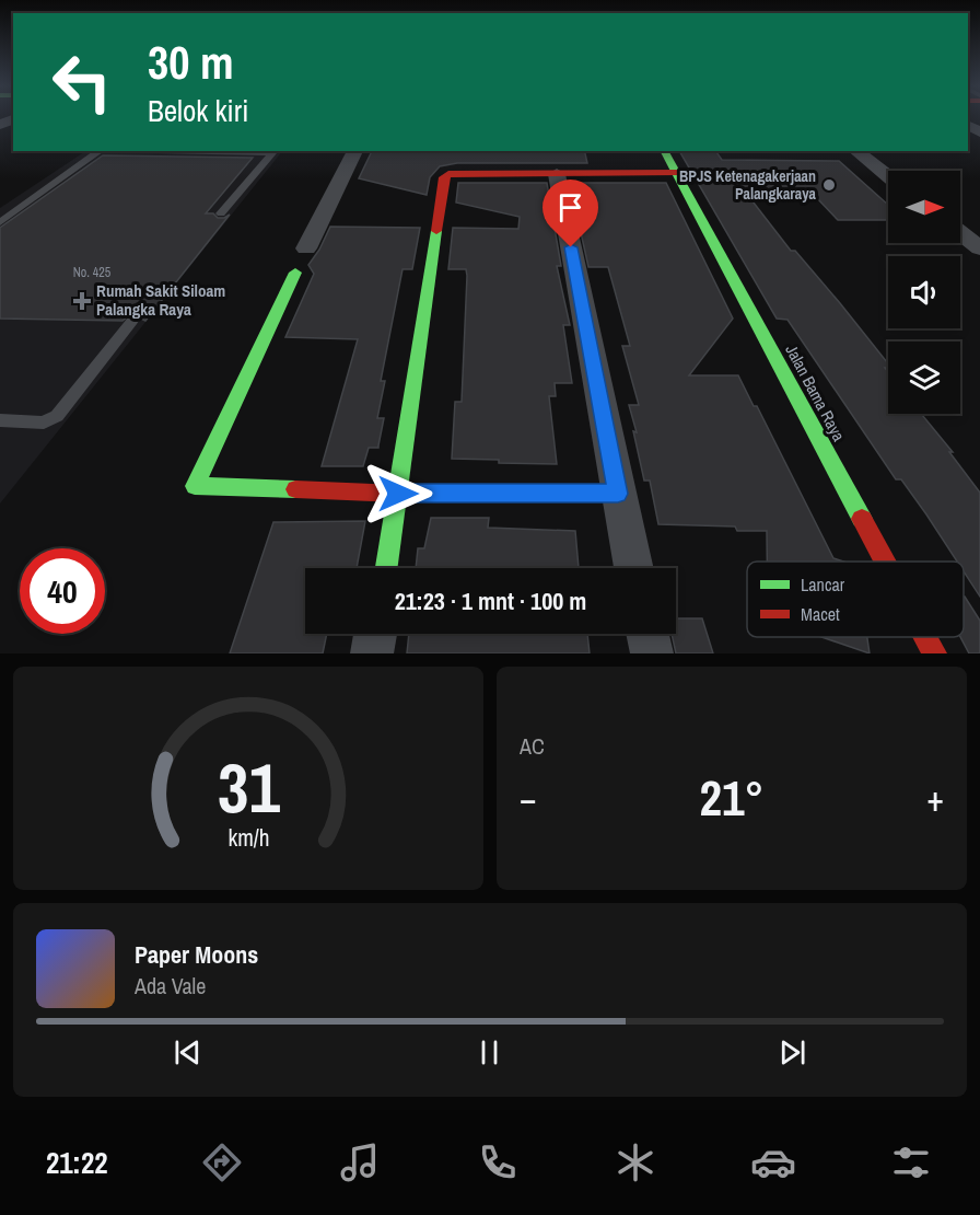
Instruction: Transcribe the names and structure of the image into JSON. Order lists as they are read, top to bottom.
{
  "streets": {
    "main road": ["Jalan Bama Raya"]
  },
  "places": {
    "other": ["BPJS Ketenagakerjaan Palangkaraya"],
    "health": ["Rumah Sakit Siloam Palangka Raya"]
  },
  "house_numbers": ["No. 425"],
  "legend": ["Lancar", "Macet"],
  "north": "right",
  "page": {
    "turn": ["30 m", "Belok kiri"],
    "limit": "40",
    "trip": "21:23 · 1 mnt · 100 m",
    "tile": "AC",
    "heat": ["−", "21°", "+"],
    "song": ["Paper Moons", "Ada Vale"],
    "tabs": "21:22",
    "gauge": ["31", "km/h"]
  }
}
